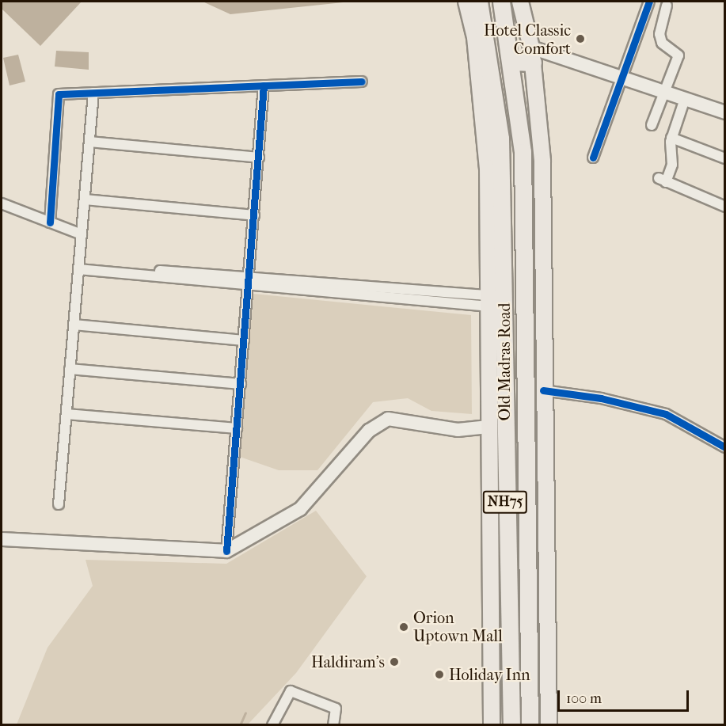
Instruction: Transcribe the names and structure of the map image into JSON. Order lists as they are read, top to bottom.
{
  "streets": {
    "highway": ["Old Madras Road", "NH75"]
  },
  "places": [
    "Hotel Classic Comfort",
    "Orion Uptown Mall",
    "Haldiram's",
    "Holiday Inn"
  ],
  "scale_bar": "100 m"
}
